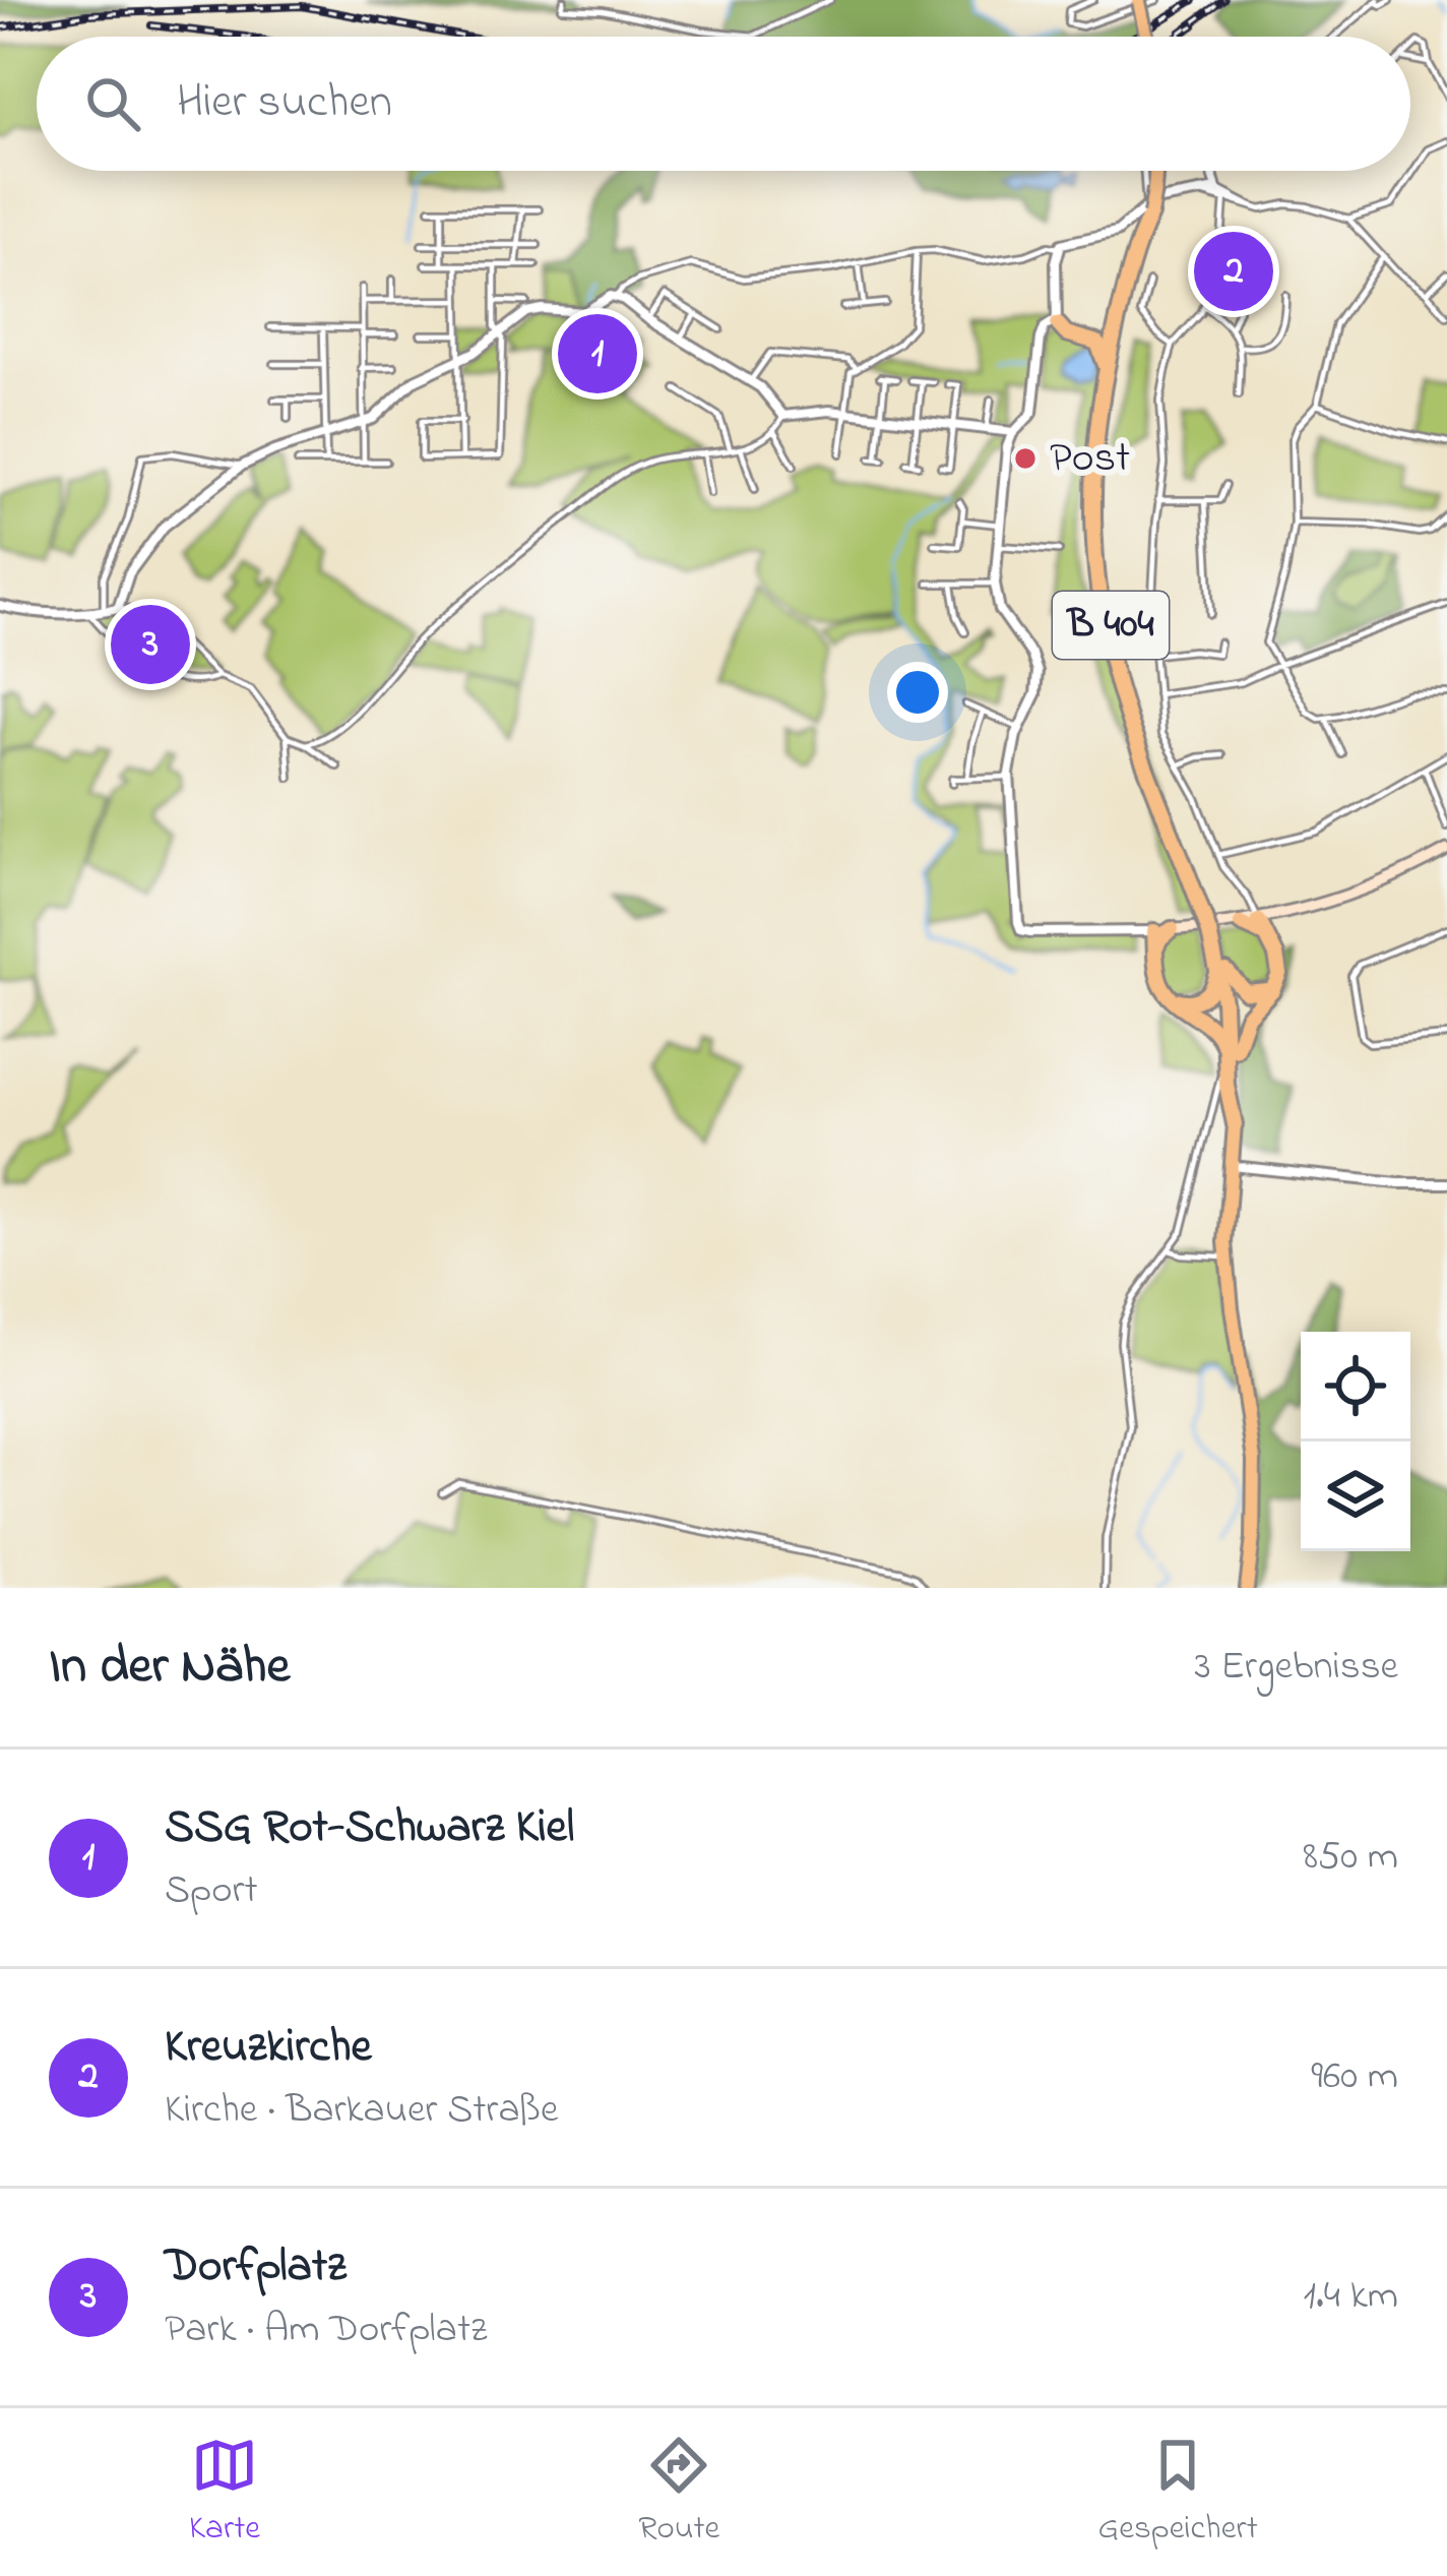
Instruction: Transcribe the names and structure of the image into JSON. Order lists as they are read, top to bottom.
{
  "streets": {
    "highway": ["B 404"]
  },
  "places": ["Post"],
  "page": {
    "search": "Hier suchen",
    "pins": ["2", "1", "3"],
    "heading": ["In der Nähe", "3 Ergebnisse"],
    "list": [
      {
        "mark": "1",
        "name": "SSG Rot-Schwarz Kiel",
        "note": "Sport",
        "value": "850 m"
      },
      {
        "mark": "2",
        "name": "Kreuzkirche",
        "note": "Kirche · Barkauer Straße",
        "value": "960 m"
      },
      {
        "mark": "3",
        "name": "Dorfplatz",
        "note": "Park · Am Dorfplatz",
        "value": "1.4 km"
      }
    ],
    "nav": ["Karte", "Route", "Gespeichert"]
  }
}
